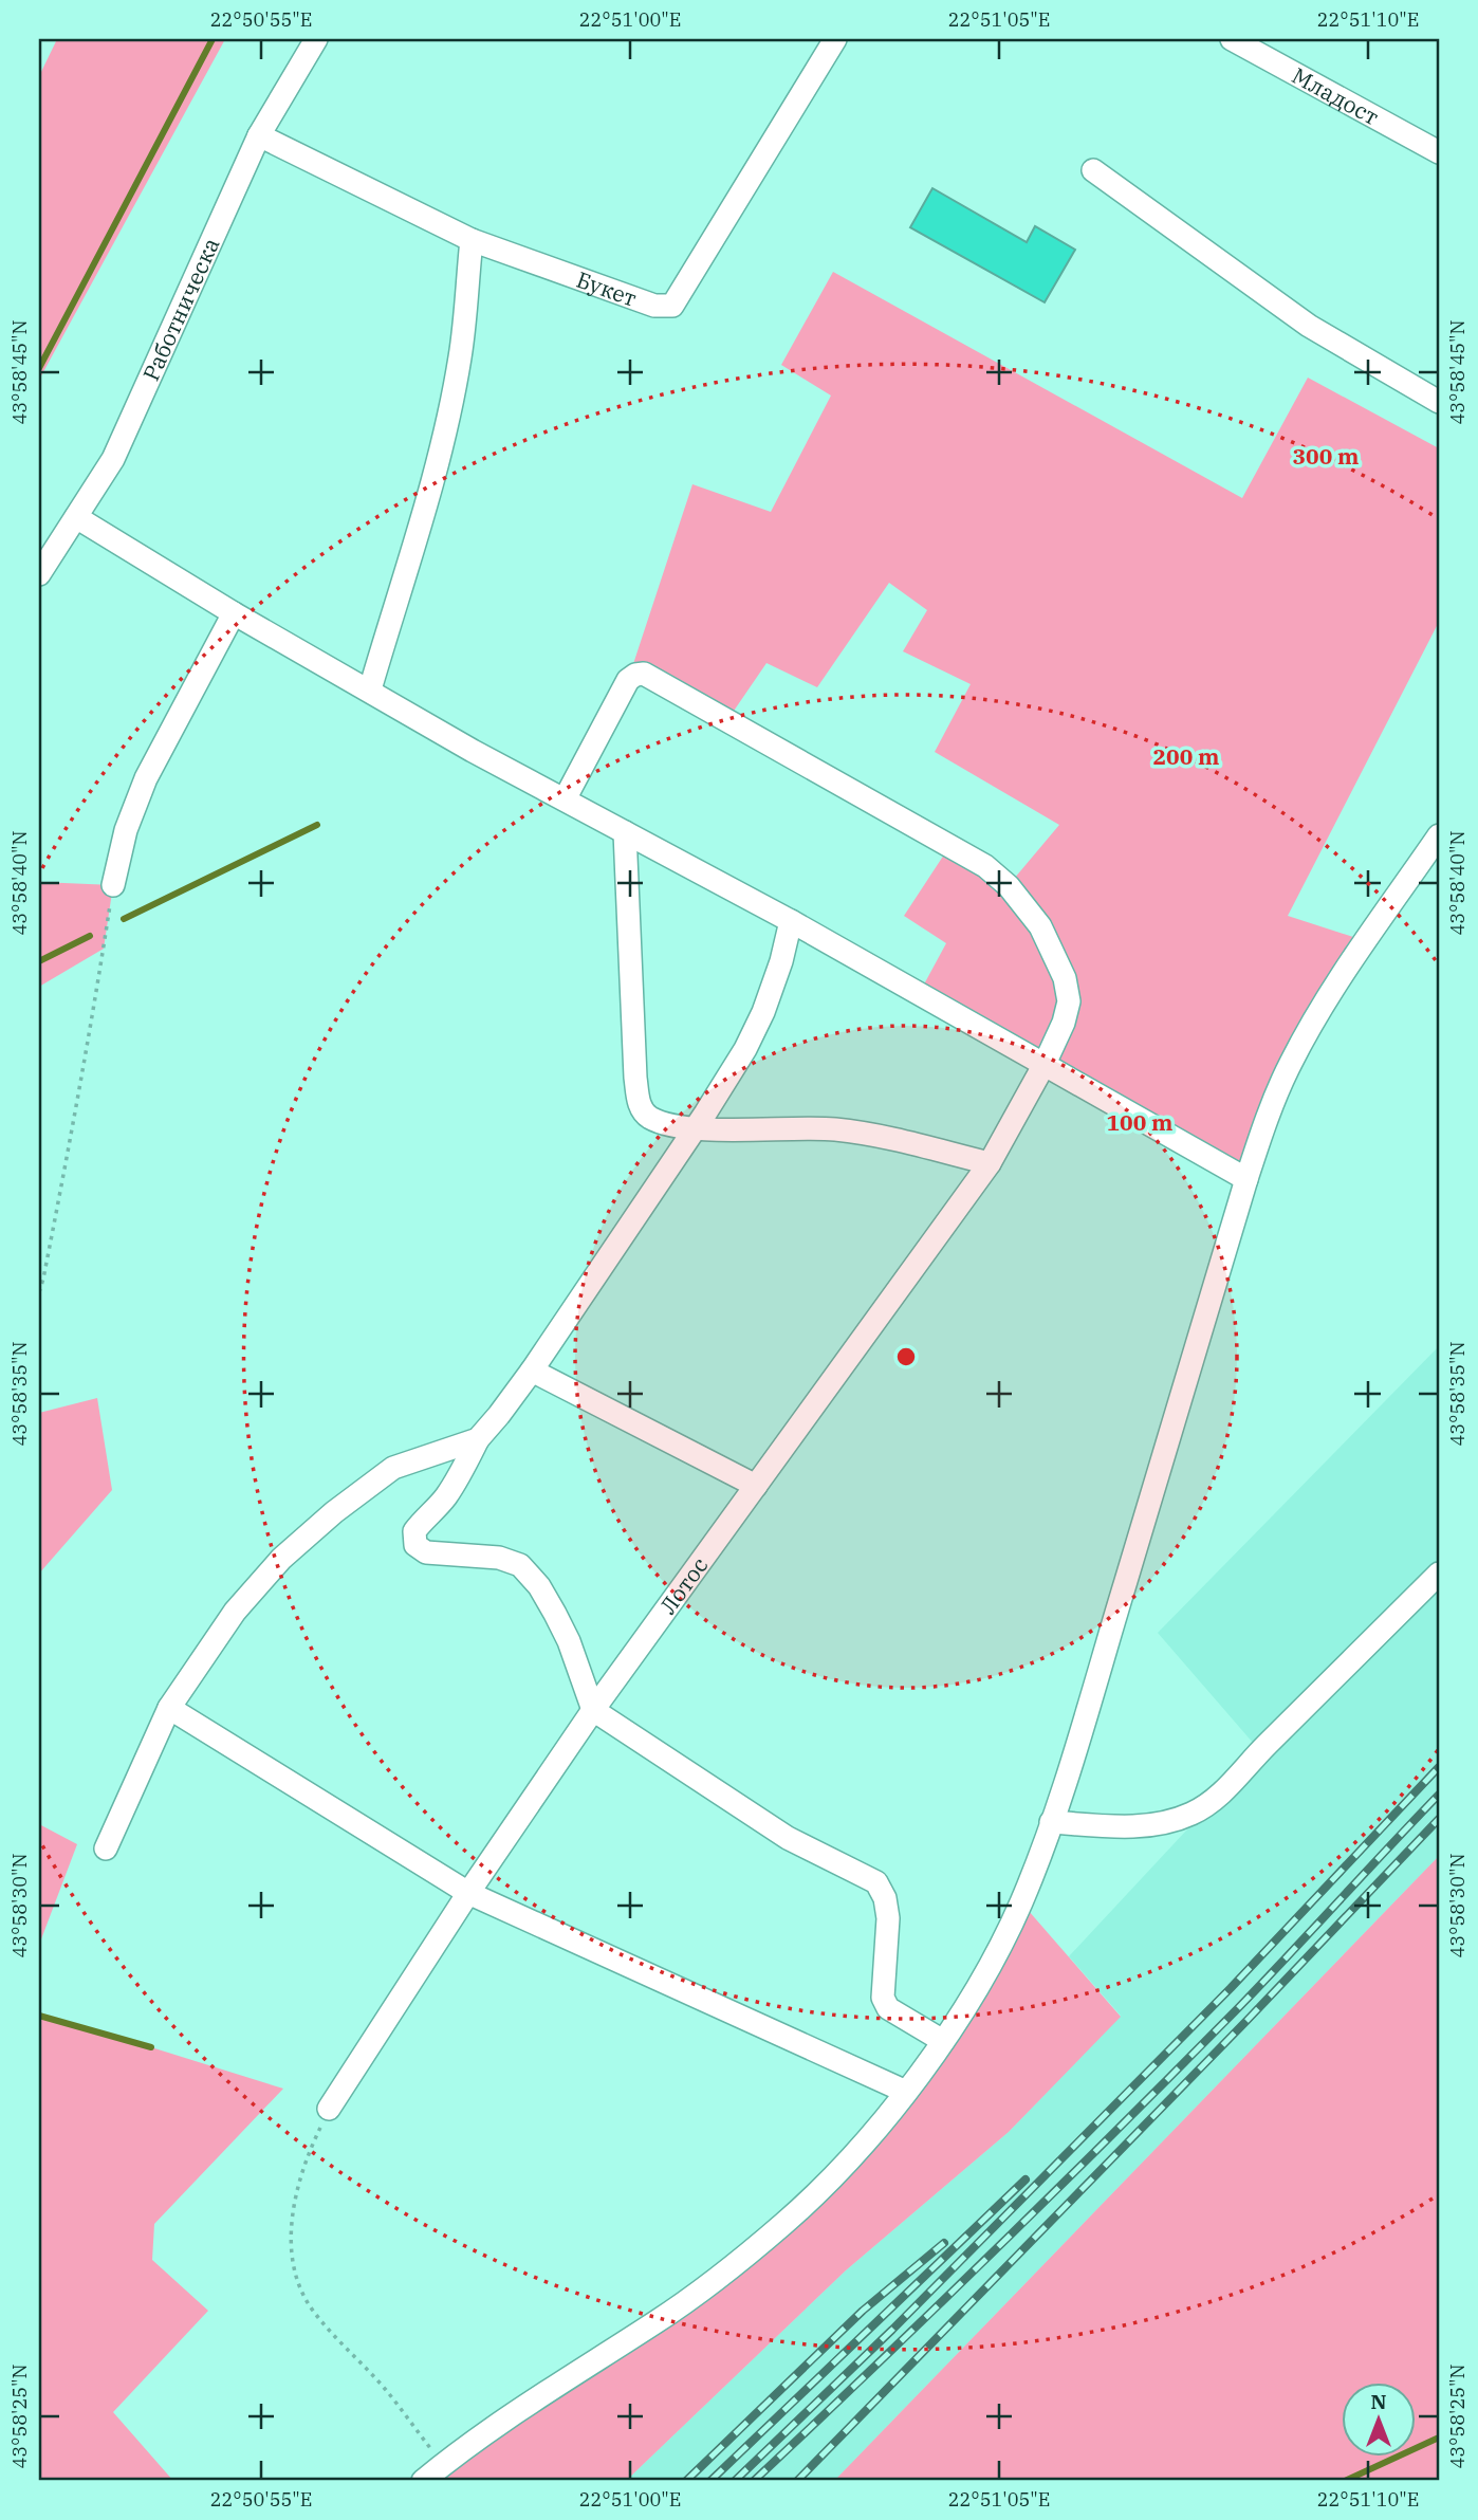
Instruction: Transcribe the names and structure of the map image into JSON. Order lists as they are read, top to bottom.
{
  "streets": {
    "street": [
      "Младост",
      "Букет",
      "Работническа",
      "Лотос"
    ]
  },
  "crossings": [
    ["Букет", "Работническа"]
  ],
  "north": "top",
  "coordinates": [
    "22°50'55\"E",
    "22°51'00\"E",
    "22°51'05\"E",
    "22°51'10\"E",
    "43°58'45\"N",
    "43°58'40\"N",
    "43°58'35\"N",
    "43°58'30\"N",
    "43°58'25\"N"
  ],
  "rings": ["300 m", "200 m", "100 m"]
}
